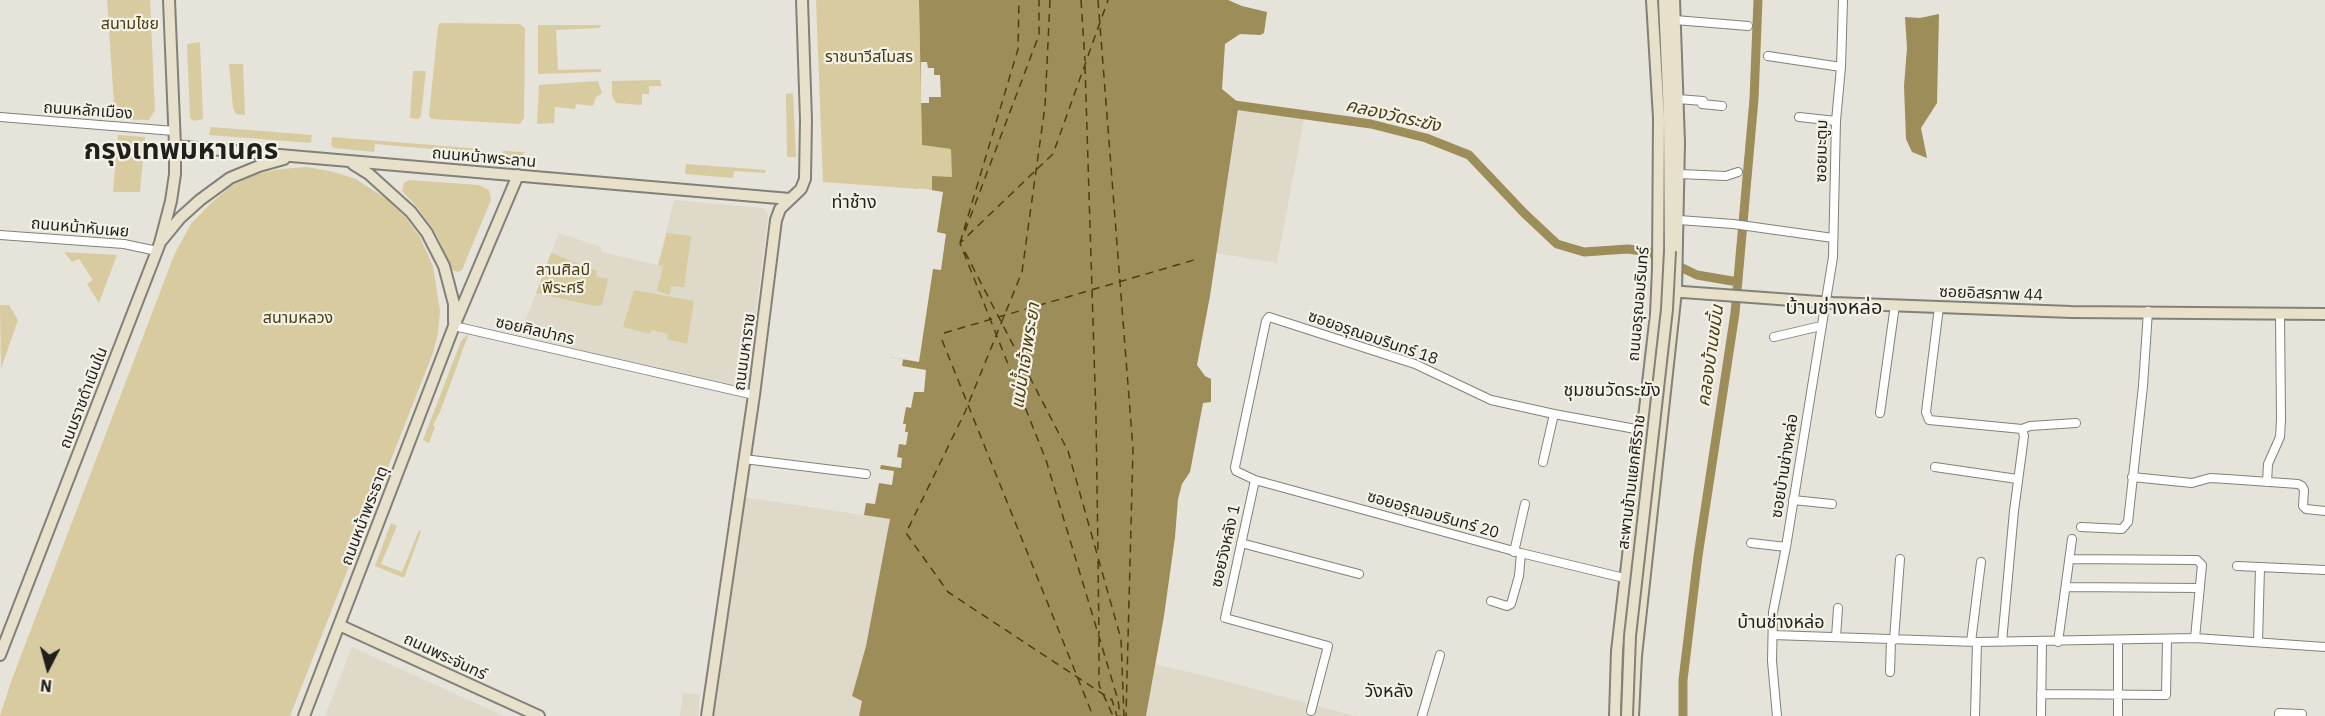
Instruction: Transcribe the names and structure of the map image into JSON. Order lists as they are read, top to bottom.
{
  "streets": {
    "street": [
      "ถนนหลักเมือง",
      "ซอยมะตูม",
      "ถนนหน้าพระลาน",
      "ถนนหน้าหับเผย",
      "ซอยอิสรภาพ 44",
      "ถนนอรุณอมรินทร์",
      "ซอยศิลปากร",
      "ซอยอรุณอมรินทร์ 18",
      "ถนนมหาราช",
      "ถนนราชดำเนินใน",
      "ซอยบ้านช่างหล่อ",
      "สะพานข้ามแยกศิริราช",
      "ซอยอรุณอมรินทร์ 20",
      "ถนนหน้าพระธาตุ",
      "ซอยวังหลัง 1",
      "ถนนพระจันทร์"
    ]
  },
  "crossings": [
    ["ถนนหลักเมือง", "ถนนราชดำเนินใน"],
    ["ซอยมะตูม", "ซอยอิสรภาพ 44"],
    ["ซอยมะตูม", "ซอยบ้านช่างหล่อ"],
    ["ถนนหน้าพระลาน", "ถนนมหาราช"],
    ["ถนนหน้าพระลาน", "ถนนราชดำเนินใน"],
    ["ถนนหน้าพระลาน", "ถนนหน้าพระธาตุ"],
    ["ถนนหน้าหับเผย", "ถนนราชดำเนินใน"],
    ["ซอยอิสรภาพ 44", "ถนนอรุณอมรินทร์"],
    ["ซอยอิสรภาพ 44", "ซอยบ้านช่างหล่อ"],
    ["ถนนอรุณอมรินทร์", "ซอยอรุณอมรินทร์ 18"],
    ["ถนนอรุณอมรินทร์", "ซอยอรุณอมรินทร์ 20"],
    ["ซอยศิลปากร", "ถนนมหาราช"],
    ["ซอยศิลปากร", "ถนนหน้าพระธาตุ"],
    ["ซอยอรุณอมรินทร์ 18", "ซอยอรุณอมรินทร์ 20"],
    ["ซอยอรุณอมรินทร์ 20", "ซอยวังหลัง 1"],
    ["ถนนหน้าพระธาตุ", "ถนนพระจันทร์"]
  ],
  "districts": [
    "กรุงเทพมหานคร",
    "ท่าช้าง",
    "บ้านช่างหล่อ",
    "ชุมชนวัดระฆัง",
    "บ้านช่างหล่อ",
    "วังหลัง"
  ],
  "water": ["คลองวัดระฆัง", "แม่น้ำเจ้าพระยา", "คลองบ้านขมิ้น"],
  "parks": [
    "สนามไชย",
    "ราชนาวีสโมสร",
    "ลานศิลป์ พีระศรี",
    "สนามหลวง"
  ],
  "north": "bottom"
}
